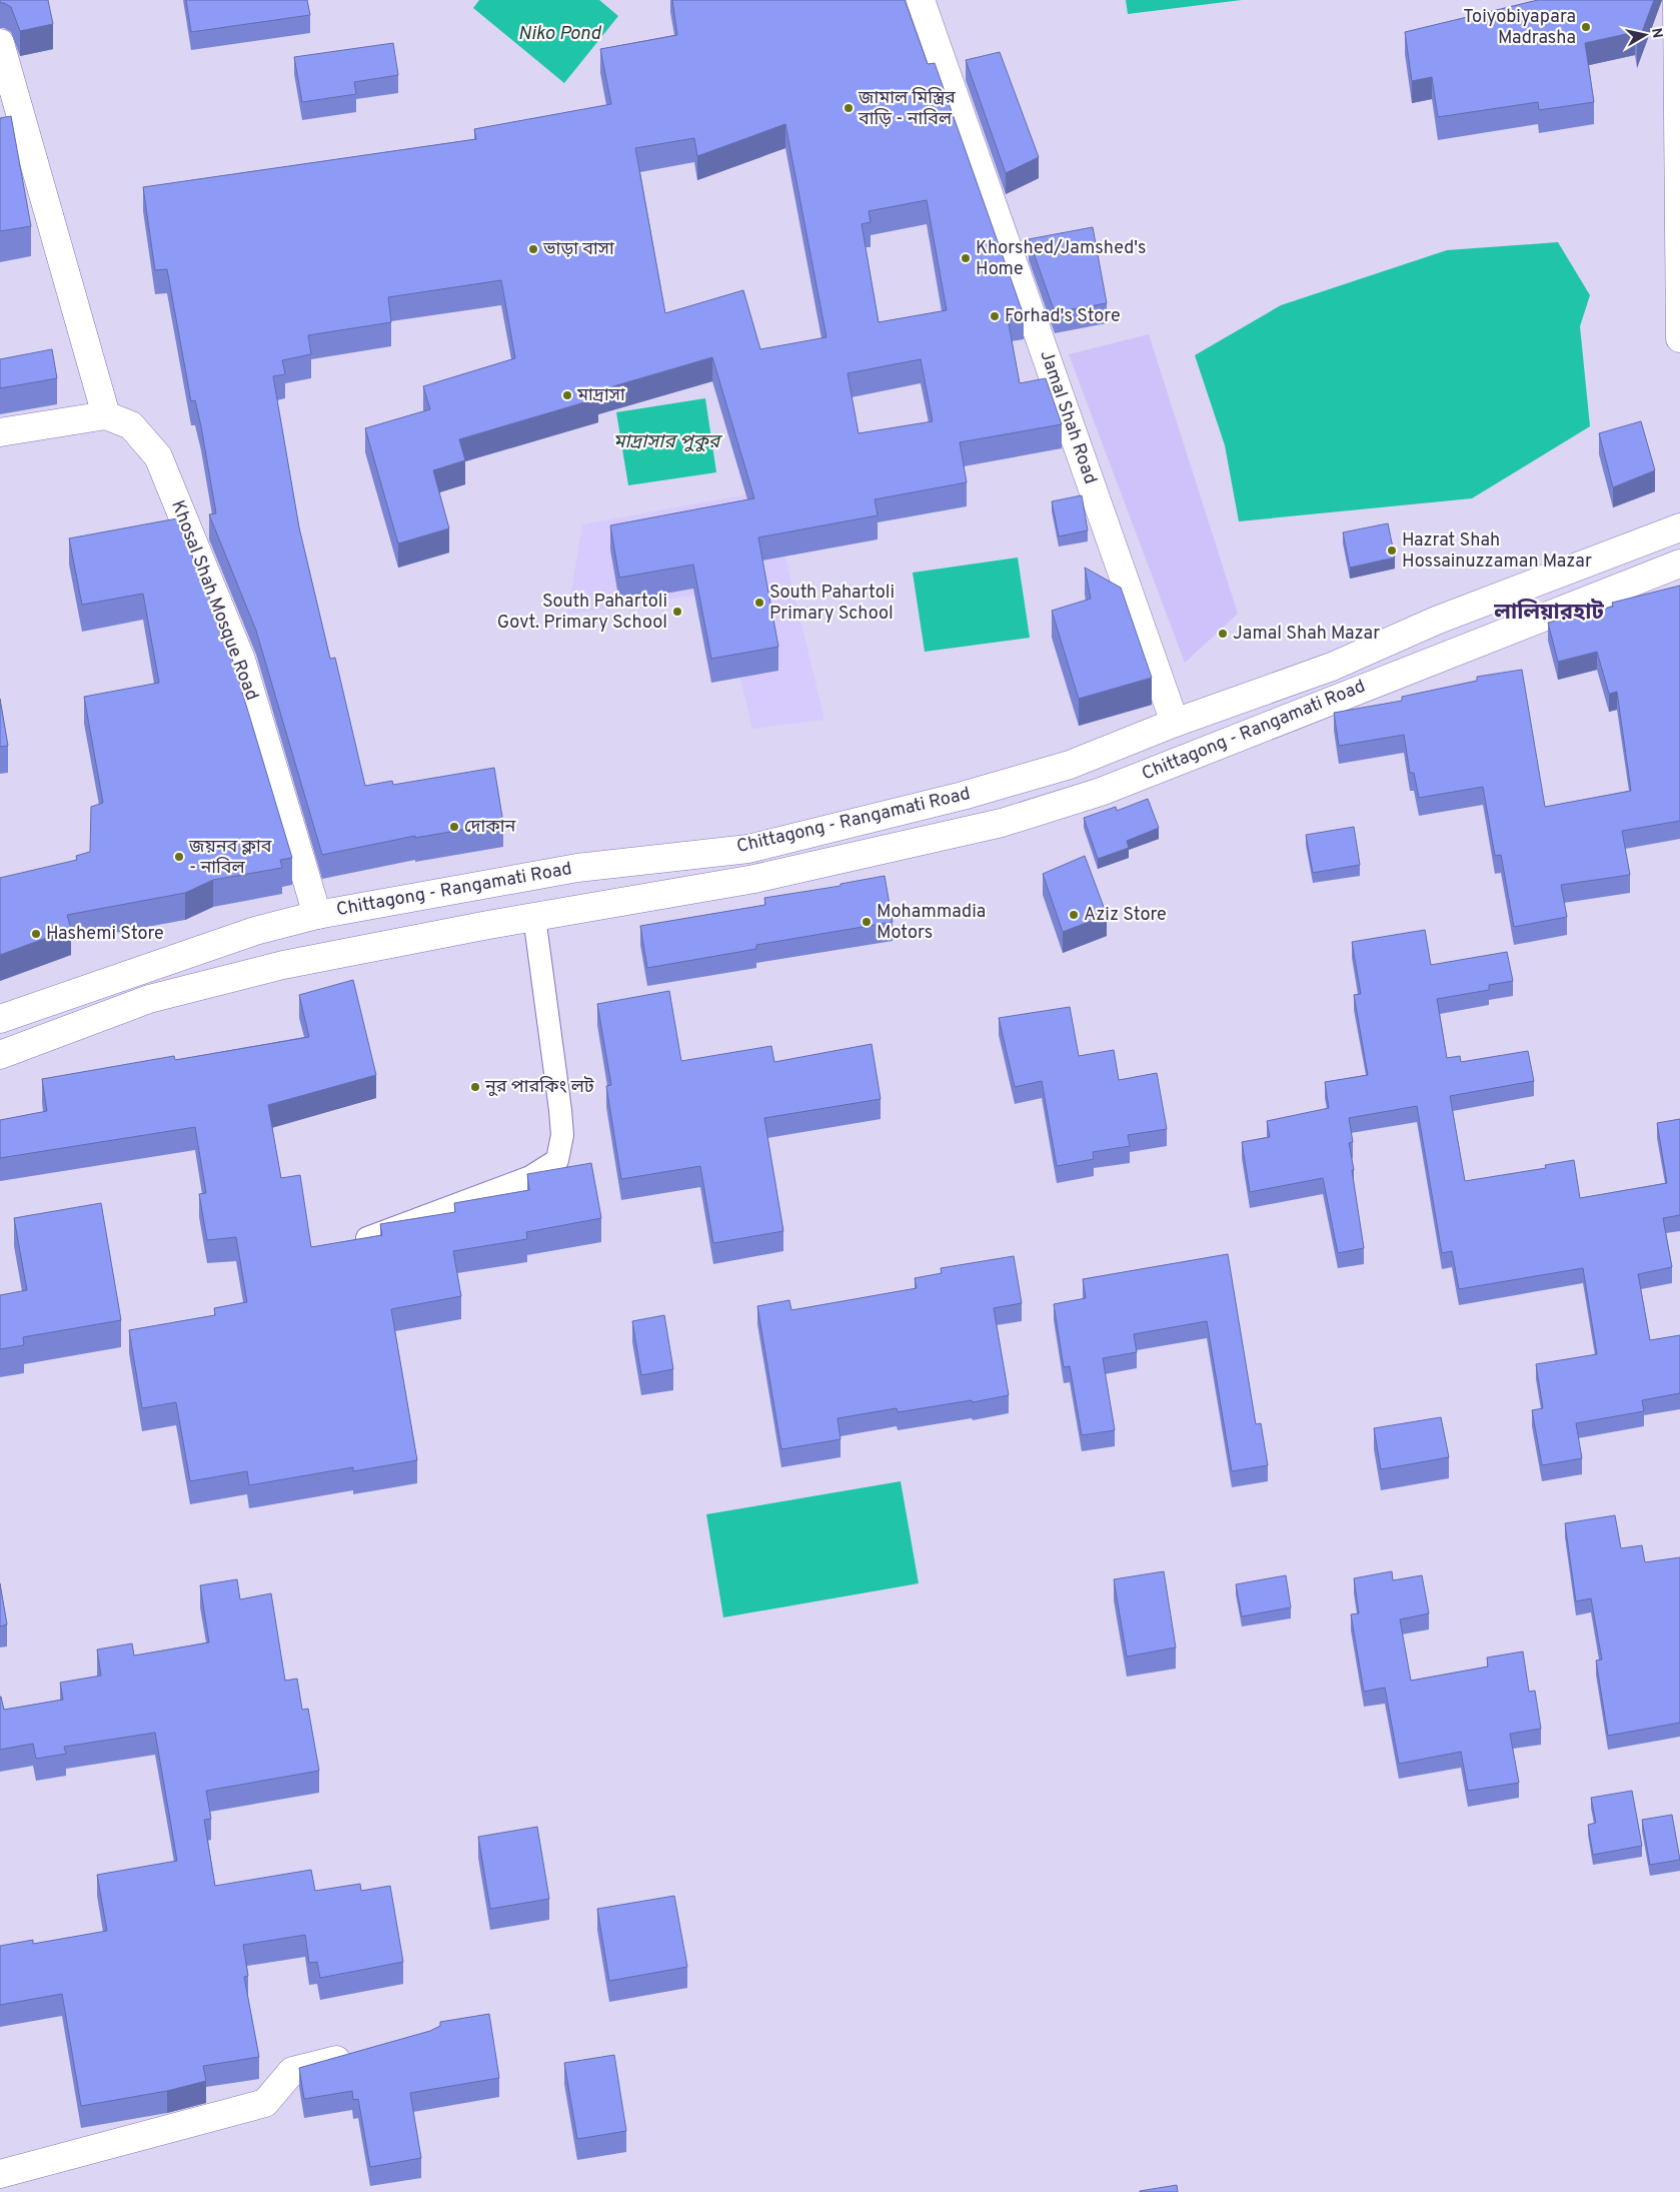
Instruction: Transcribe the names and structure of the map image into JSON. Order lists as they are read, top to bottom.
{
  "streets": {
    "main road": ["Jamal Shah Road", "Khosal Shah Mosque Road", "Chittagong - Rangamati Road"]
  },
  "crossings": [
    ["Jamal Shah Road", "Chittagong - Rangamati Road"],
    ["Khosal Shah Mosque Road", "Chittagong - Rangamati Road"]
  ],
  "districts": ["লালিয়ারহাট"],
  "water": ["Niko Pond", "মাদ্রাসার পুকুর"],
  "places": [
    "Toiyobiyapara Madrasha",
    "জামাল মিস্ত্রির বাড়ি - নাবিল",
    "ভাড়া বাসা",
    "Khorshed/Jamshed's Home",
    "Forhad's Store",
    "মাদ্রাসা",
    "Hazrat Shah Hossainuzzaman Mazar",
    "South Pahartoli Primary School",
    "South Pahartoli Govt. Primary School",
    "Jamal Shah Mazar",
    "দোকান",
    "জয়নব ক্লাব - নাবিল",
    "Aziz Store",
    "Mohammadia Motors",
    "Hashemi Store",
    "নুর পারকিং লট"
  ],
  "north": "right"
}
